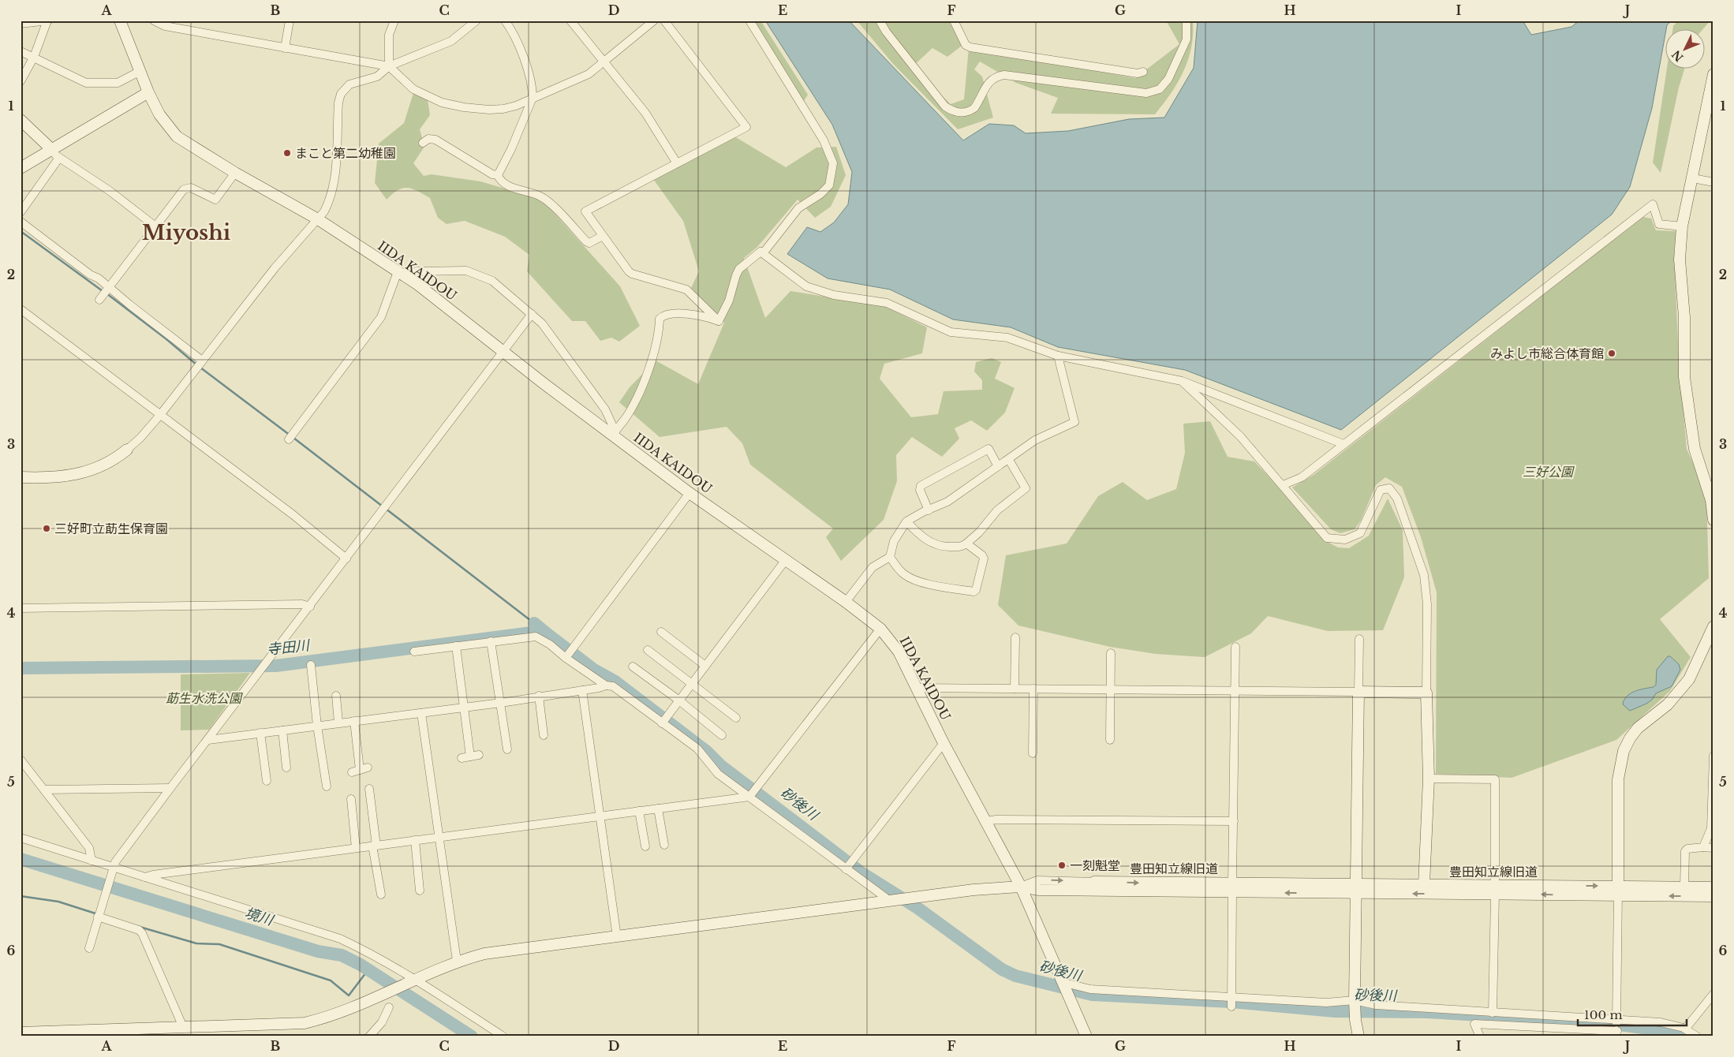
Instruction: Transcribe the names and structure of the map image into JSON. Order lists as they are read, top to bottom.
{
  "streets": {
    "street": ["IIDA KAIDOU", "豊田知立線旧道"]
  },
  "crossings": [
    ["IIDA KAIDOU", "豊田知立線旧道"]
  ],
  "districts": ["Miyoshi"],
  "water": ["寺田川", "砂後川", "境川"],
  "parks": ["三好公園", "莇生水洗公園"],
  "places": [
    "まこと第二幼稚園",
    "みよし市総合体育館",
    "三好町立莇生保育園",
    "一刻魁堂"
  ],
  "scale_bar": "100 m",
  "north": "bottom left",
  "grid": {
    "columns": [
      "A",
      "B",
      "C",
      "D",
      "E",
      "F",
      "G",
      "H",
      "I",
      "J"
    ],
    "rows": [
      "1",
      "2",
      "3",
      "4",
      "5",
      "6"
    ]
  }
}
